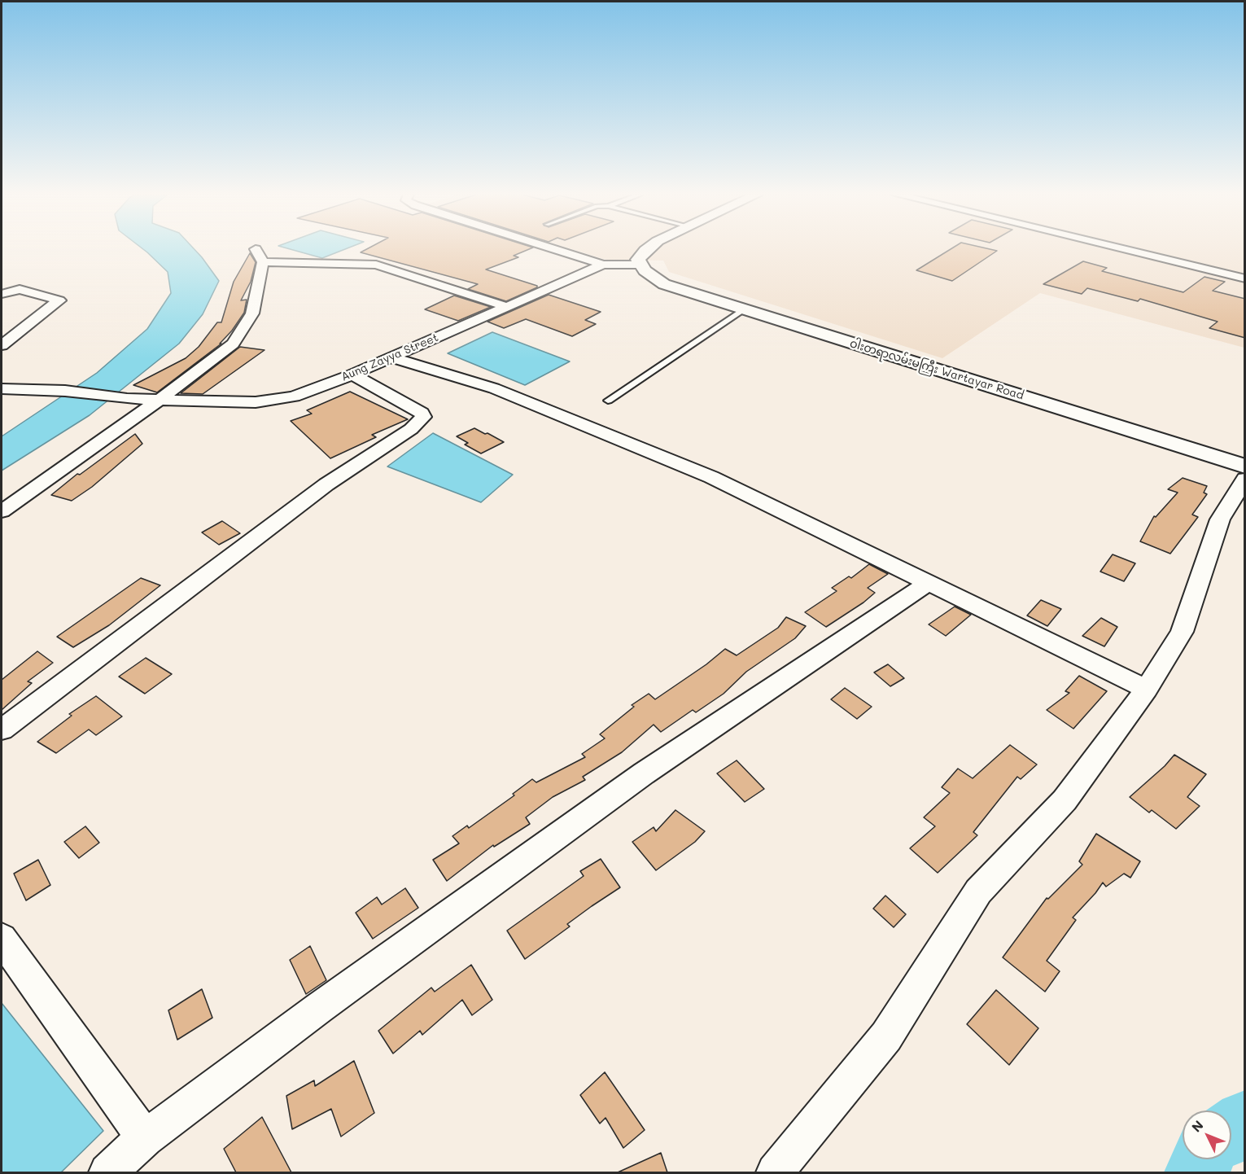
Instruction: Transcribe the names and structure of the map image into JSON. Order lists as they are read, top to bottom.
{
  "streets": {
    "street": ["Aung Zayya Street", "ဝါးတရာလမ်းမကြီး Wartayar Road"]
  },
  "crossings": [
    ["Aung Zayya Street", "ဝါးတရာလမ်းမကြီး Wartayar Road"]
  ],
  "north": "top left"
}
